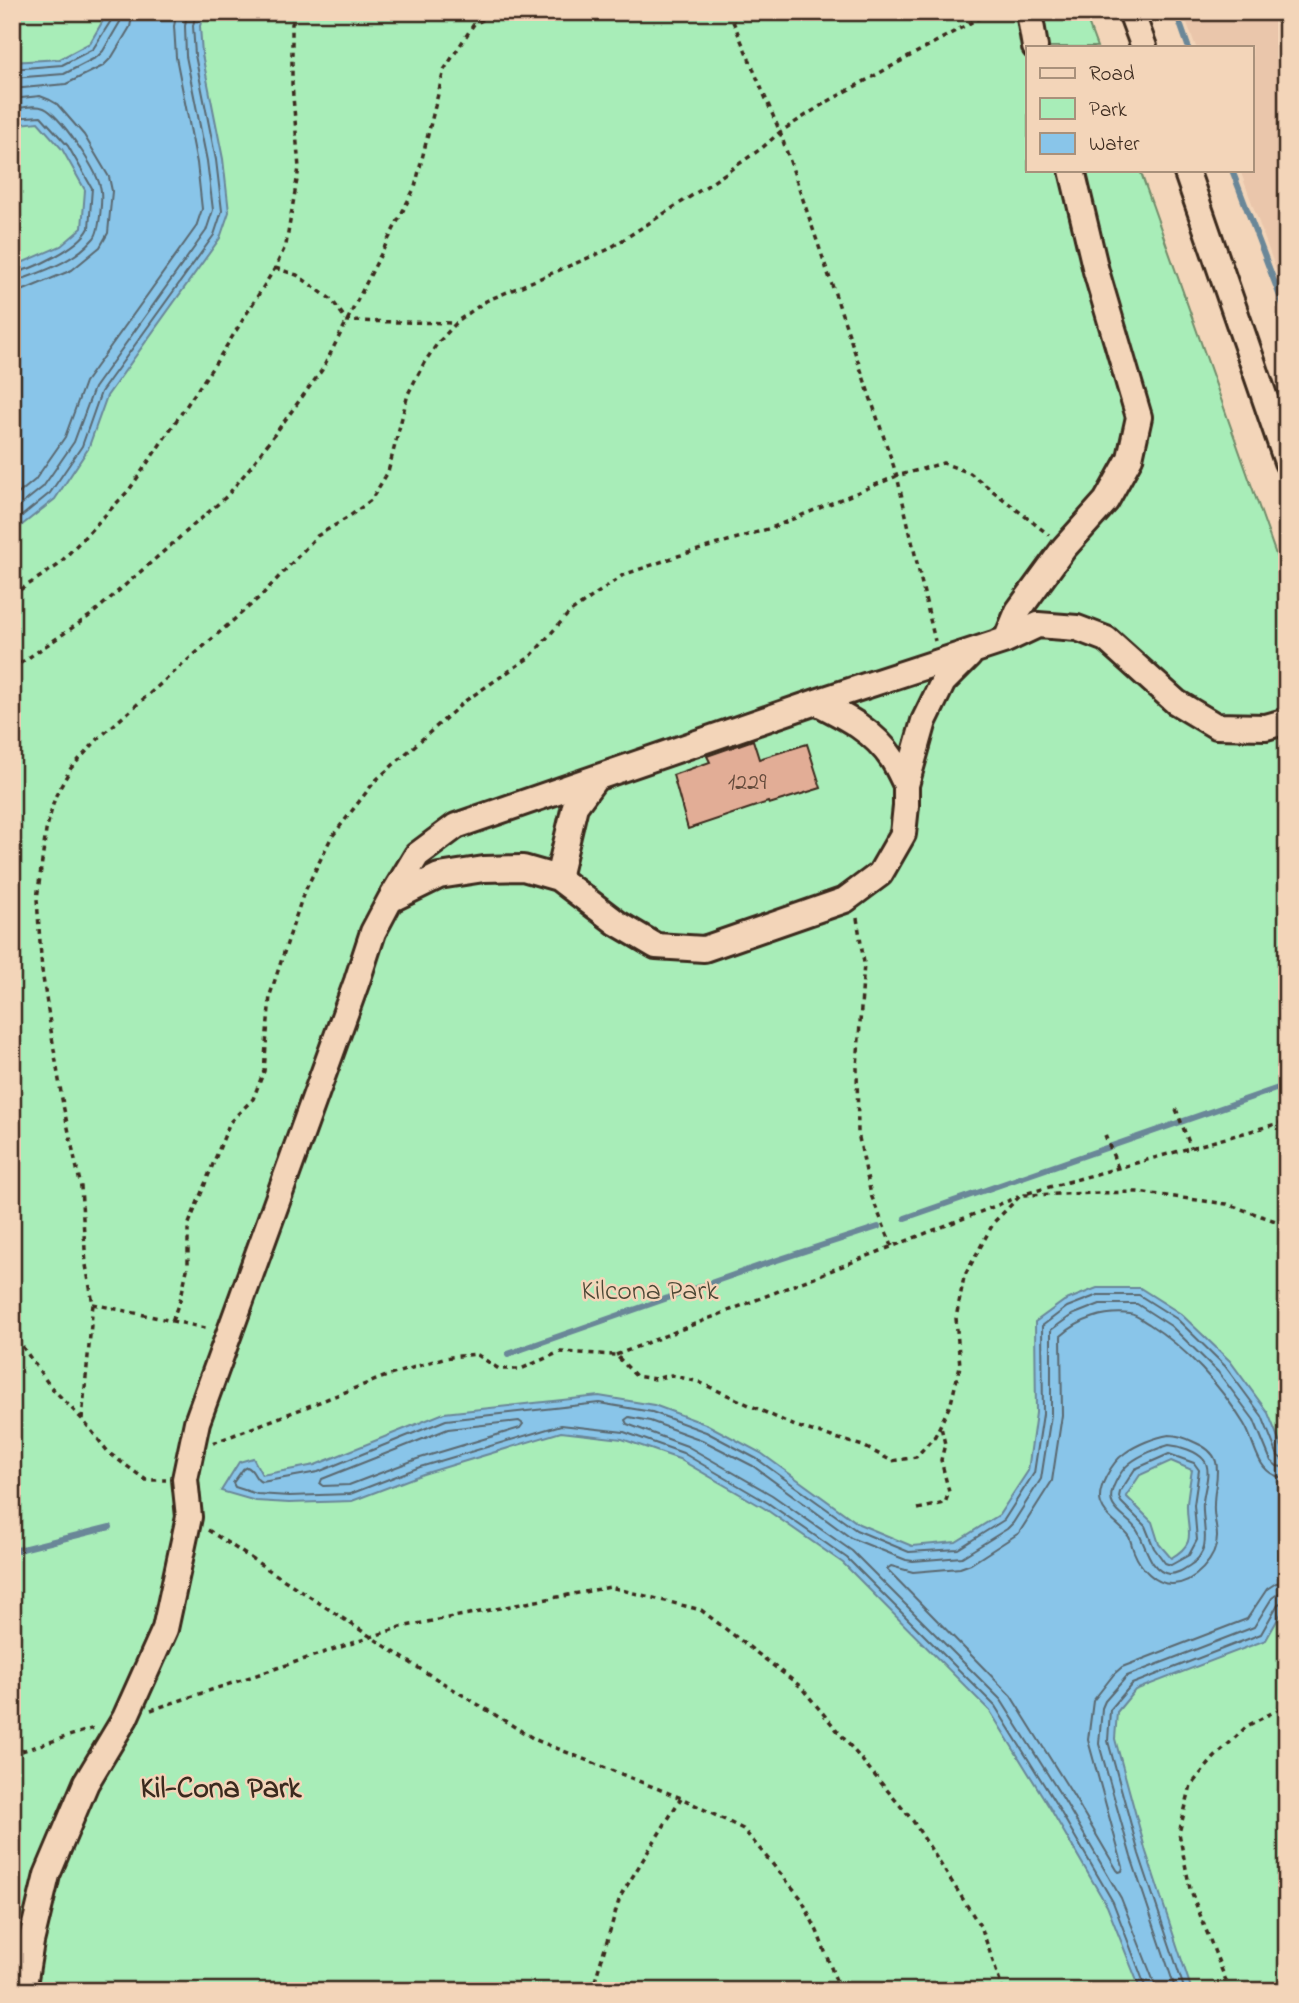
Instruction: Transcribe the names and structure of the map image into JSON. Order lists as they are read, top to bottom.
{
  "districts": ["Kil-Cona Park"],
  "parks": ["Kilcona Park"],
  "house_numbers": ["1229"],
  "legend": ["Road", "Park", "Water"]
}
